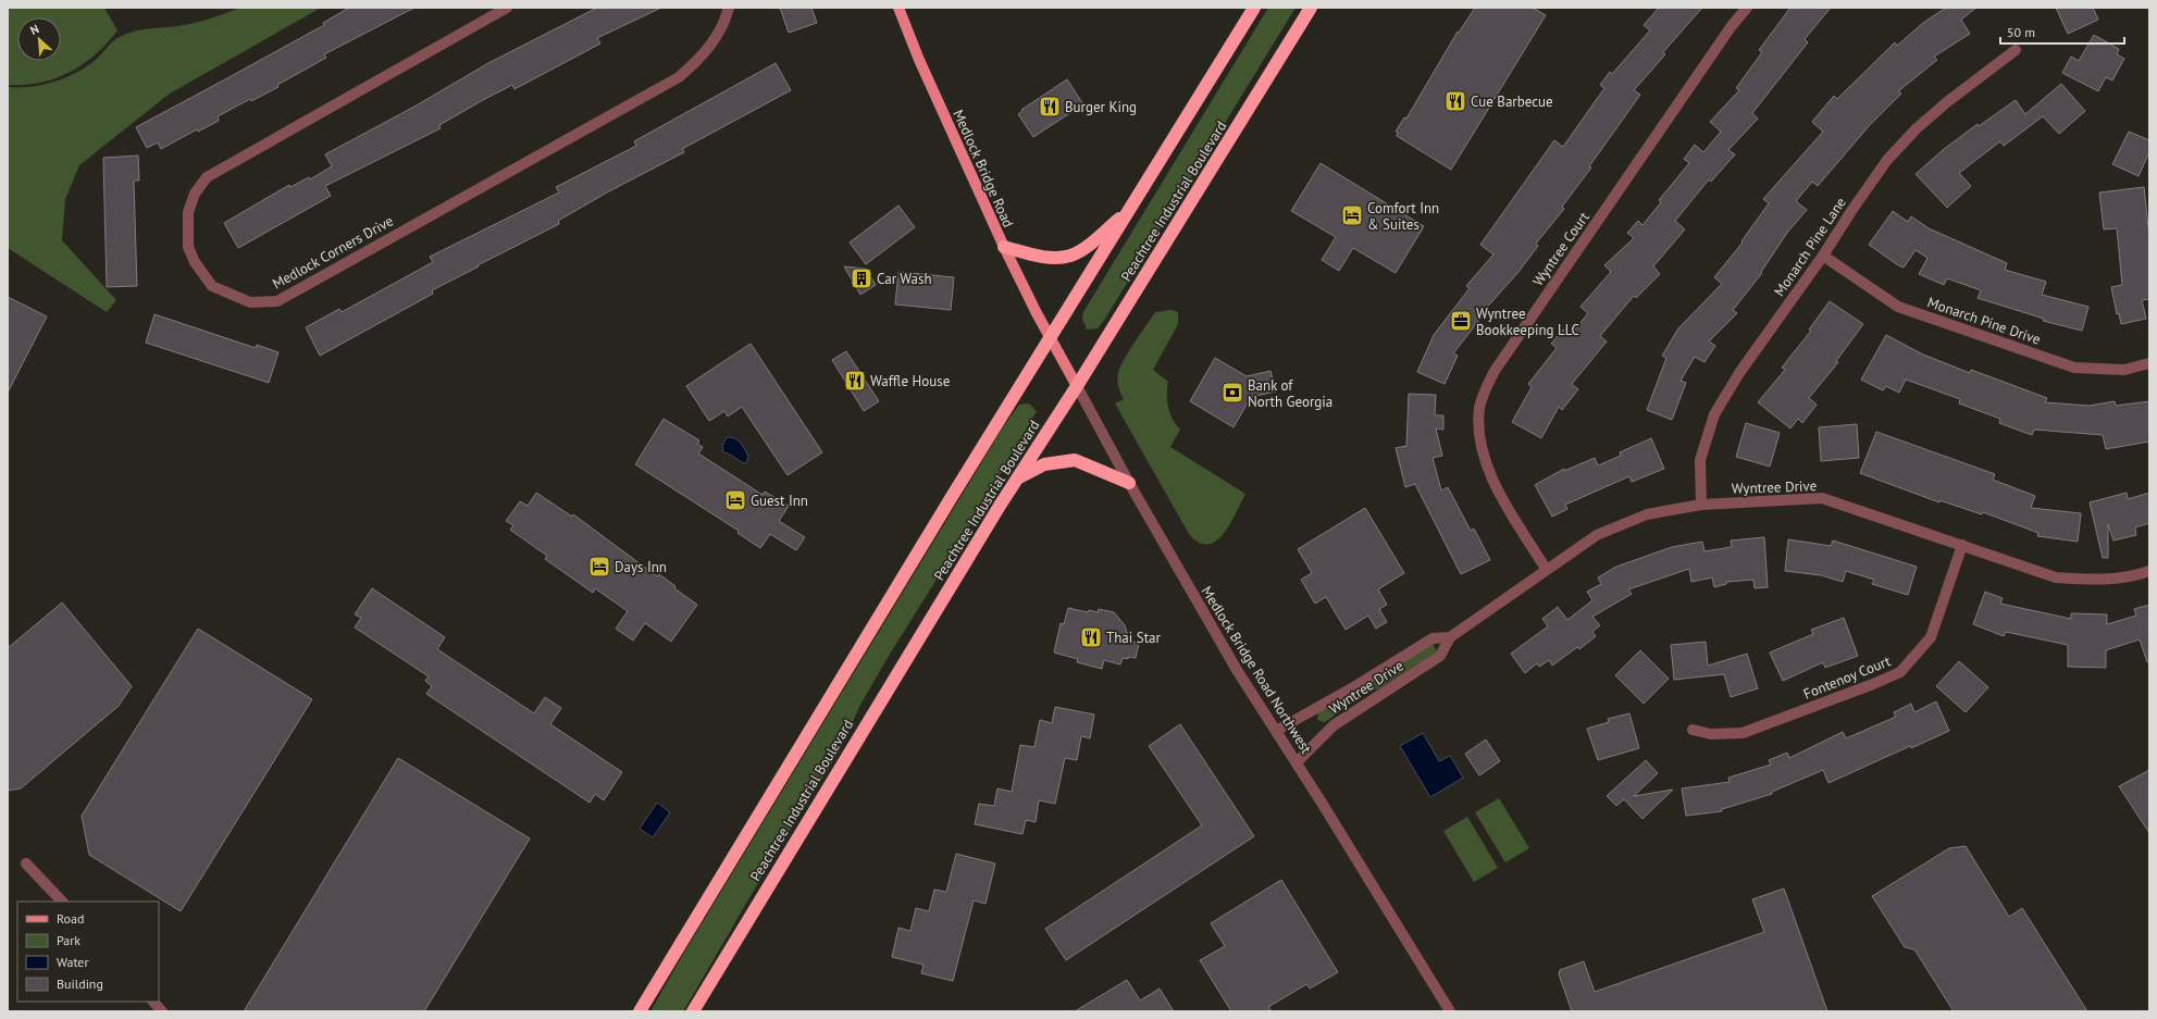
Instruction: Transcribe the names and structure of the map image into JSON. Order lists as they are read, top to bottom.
{
  "streets": {
    "highway": ["Peachtree Industrial Boulevard"],
    "main road": ["Medlock Bridge Road", "Medlock Bridge Road Northwest"],
    "street": [
      "Monarch Pine Lane",
      "Wyntree Court",
      "Medlock Corners Drive",
      "Monarch Pine Drive",
      "Wyntree Drive",
      "Fontenoy Court"
    ]
  },
  "crossings": [
    ["Medlock Bridge Road", "Peachtree Industrial Boulevard"],
    ["Medlock Bridge Road", "Medlock Bridge Road Northwest"],
    ["Peachtree Industrial Boulevard", "Medlock Bridge Road Northwest"],
    ["Monarch Pine Lane", "Monarch Pine Drive"],
    ["Monarch Pine Lane", "Wyntree Drive"],
    ["Wyntree Court", "Wyntree Drive"],
    ["Wyntree Drive", "Medlock Bridge Road Northwest"],
    ["Wyntree Drive", "Fontenoy Court"]
  ],
  "places": {
    "restaurant": [
      "Cue Barbecue",
      "Burger King",
      "Waffle House",
      "Thai Star"
    ],
    "hotel": ["Comfort Inn & Suites", "Guest Inn", "Days Inn"],
    "building": ["Car Wash"],
    "office": ["Wyntree Bookkeeping LLC"],
    "bank": ["Bank of North Georgia"]
  },
  "legend": [
    "Road",
    "Park",
    "Water",
    "Building"
  ],
  "scale_bar": "50 m",
  "north": "top left"
}
